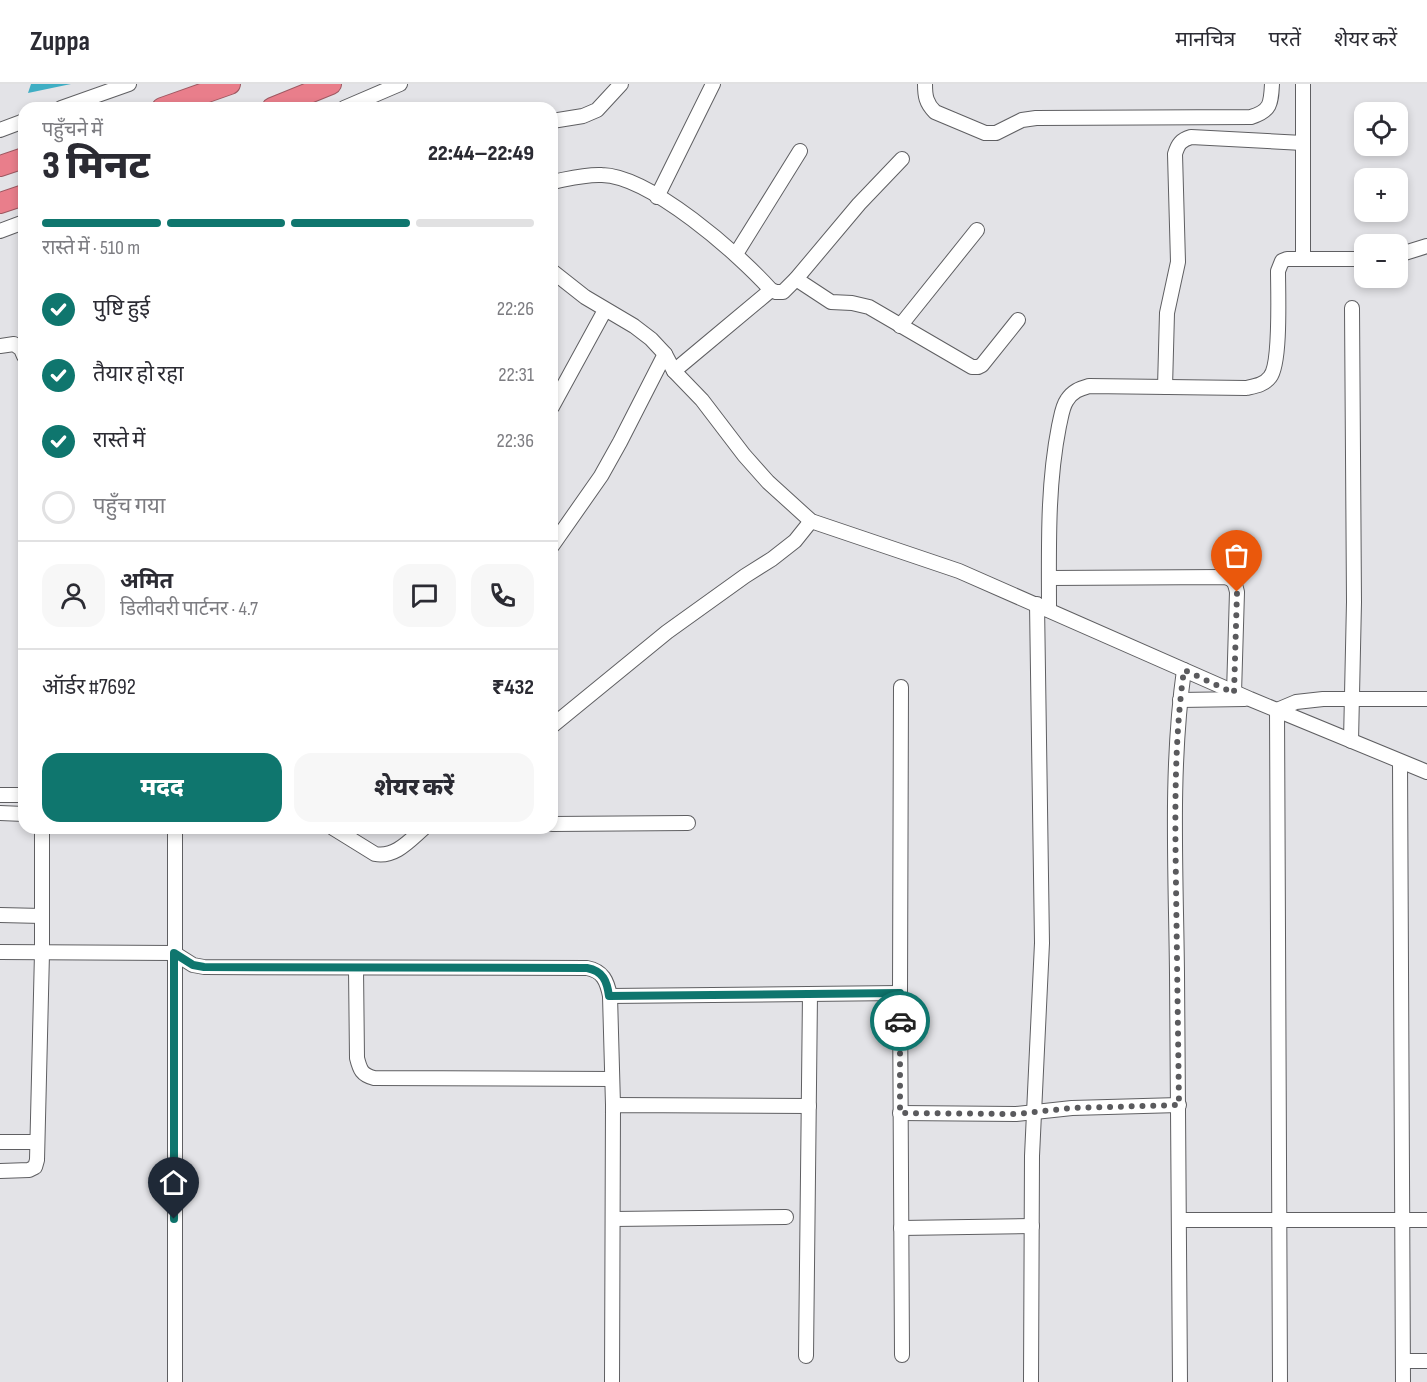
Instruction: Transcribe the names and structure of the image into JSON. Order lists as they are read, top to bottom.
{
  "page": {
    "header": "Zuppa",
    "nav": ["मानचित्र", "परतें", "शेयर करें"],
    "map_buttons": ["+", "−"],
    "heading": ["3 मिनट", "पहुँचने में", "22:44–22:49"],
    "panel": [
      "अमित",
      "डिलीवरी पार्टनर · 4.7",
      "ऑर्डर #7692",
      "₹432"
    ],
    "bar": "रास्ते में · 510 m",
    "list": [
      ["पुष्टि हुई", "22:26"],
      ["तैयार हो रहा", "22:31"],
      ["रास्ते में", "22:36"],
      "पहुँच गया"
    ],
    "buttons": ["मदद", "शेयर करें"]
  }
}
